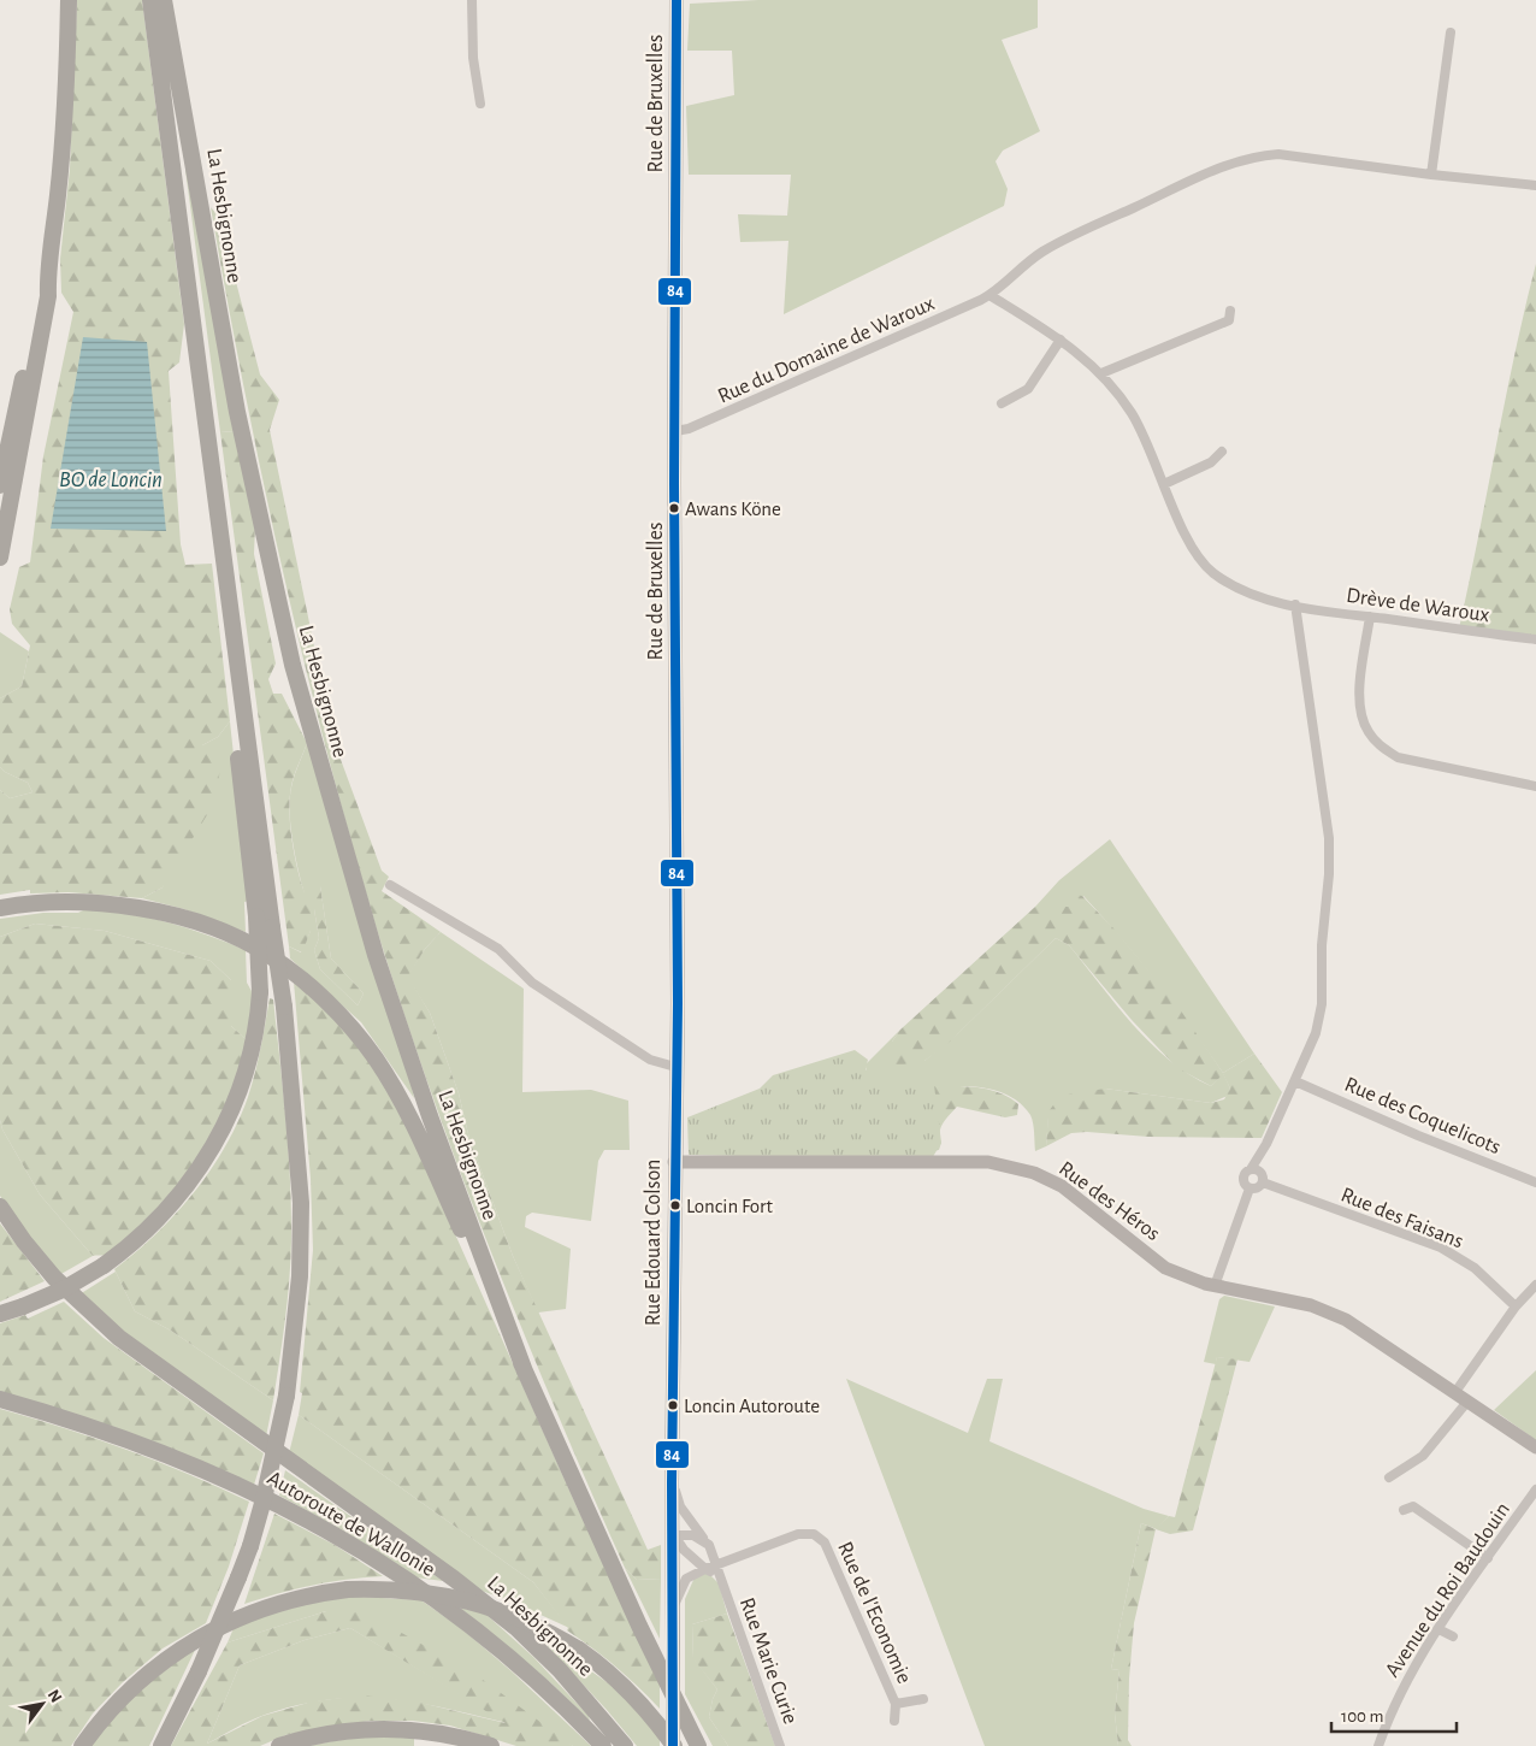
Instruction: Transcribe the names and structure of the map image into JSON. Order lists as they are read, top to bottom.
{
  "streets": {
    "highway": ["La Hesbignonne", "Autoroute de Wallonie"],
    "main road": ["Rue de Bruxelles", "Rue Edouard Colson"],
    "street": [
      "Rue du Domaine de Waroux",
      "Drève de Waroux",
      "Rue des Coquelicots",
      "Rue des Héros",
      "Rue des Faisans",
      "Avenue du Roi Baudouin",
      "Rue de l'Economie",
      "Rue Marie Curie"
    ]
  },
  "crossings": [
    ["Rue de Bruxelles", "Rue du Domaine de Waroux"],
    ["Rue de Bruxelles", "Rue Edouard Colson"],
    ["Rue des Héros", "Rue Edouard Colson"],
    ["Rue Edouard Colson", "Rue de l'Economie"],
    ["Rue Edouard Colson", "Rue Marie Curie"],
    ["Rue de l'Economie", "Rue Marie Curie"]
  ],
  "water": ["BO de Loncin"],
  "places": ["Awans Köne", "Loncin Fort", "Loncin Autoroute"],
  "lines": ["transit line 84"],
  "scale_bar": "100 m",
  "north": "top right"
}
